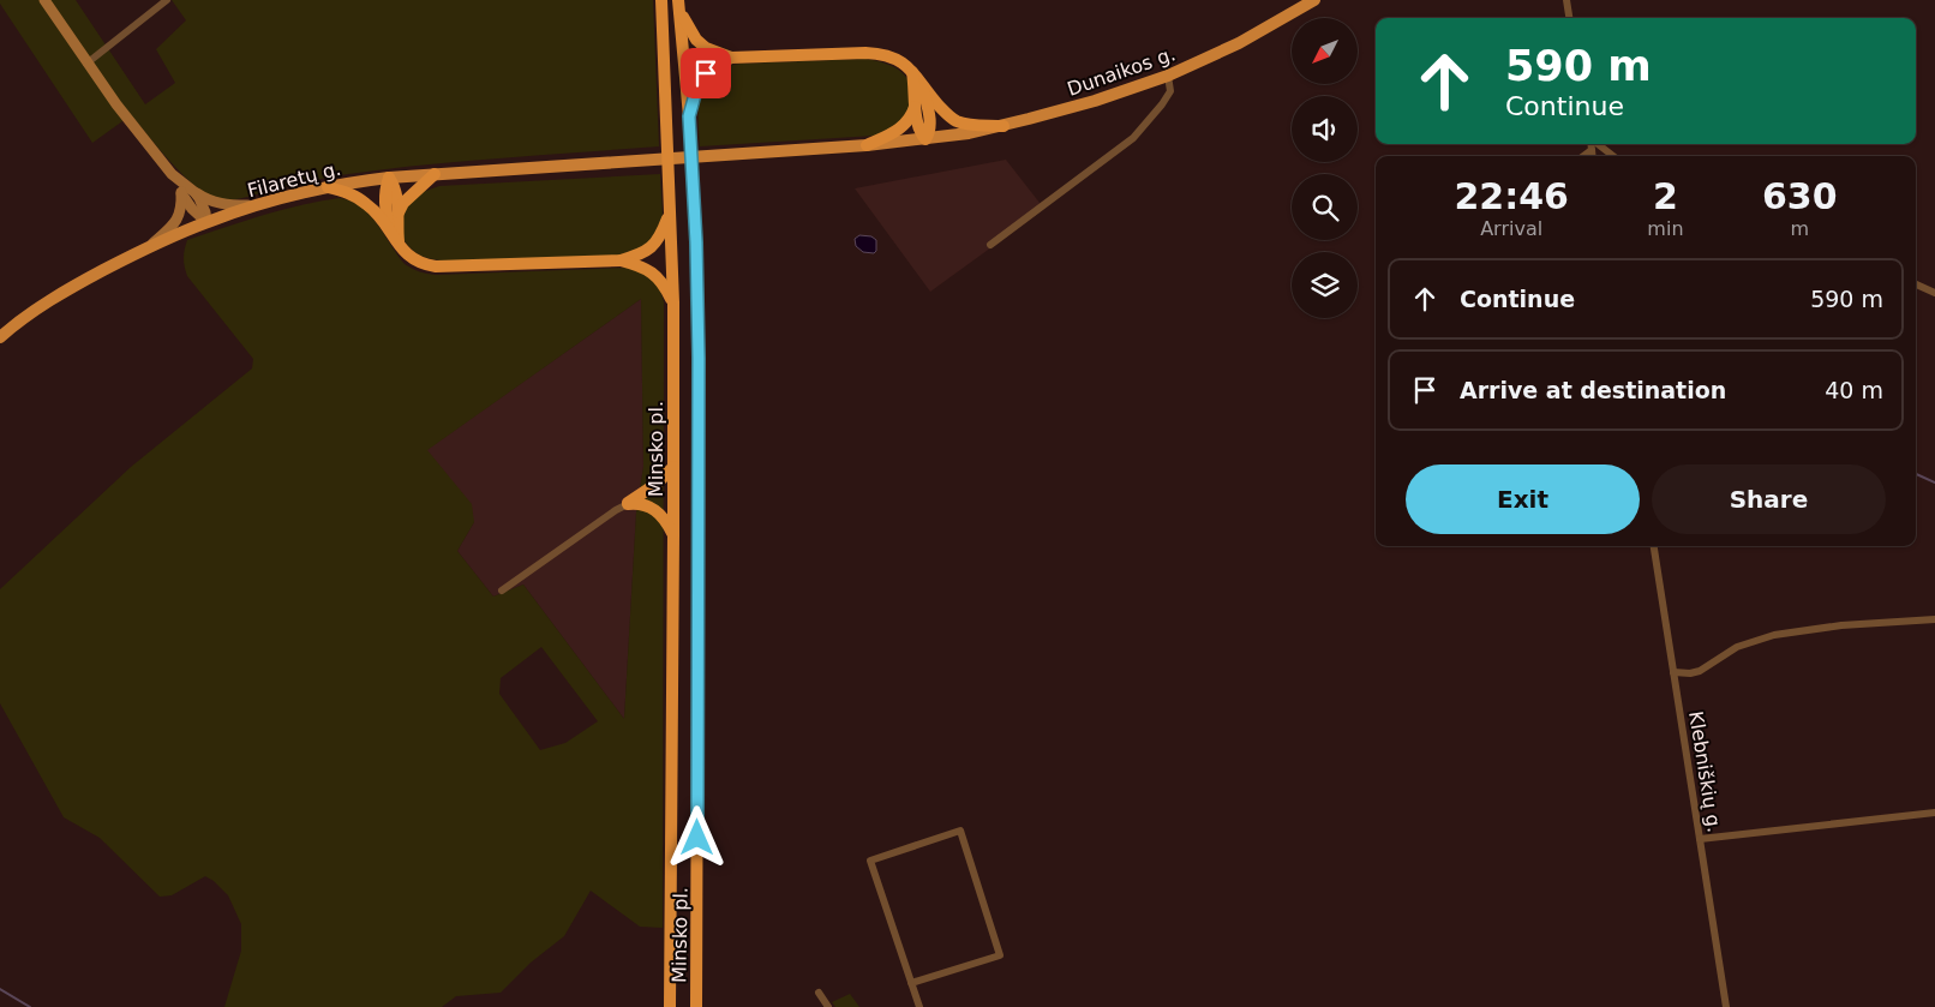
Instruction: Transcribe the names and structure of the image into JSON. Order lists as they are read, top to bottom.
{
  "streets": {
    "highway": ["Minsko pl."],
    "main road": ["Dunaikos g.", "Filaretų g."],
    "street": ["Klebniškių g."]
  },
  "crossings": [
    ["Dunaikos g.", "Filaretų g."]
  ],
  "north": "bottom left",
  "page": {
    "turn": ["590 m", "Continue"],
    "eta": [
      "22:46",
      "Arrival",
      "2",
      "min",
      "630",
      "m"
    ],
    "list": [
      {
        "name": "Continue",
        "value": "590 m"
      },
      {
        "name": "Arrive at destination",
        "value": "40 m"
      }
    ],
    "buttons": ["Exit", "Share"]
  }
}
